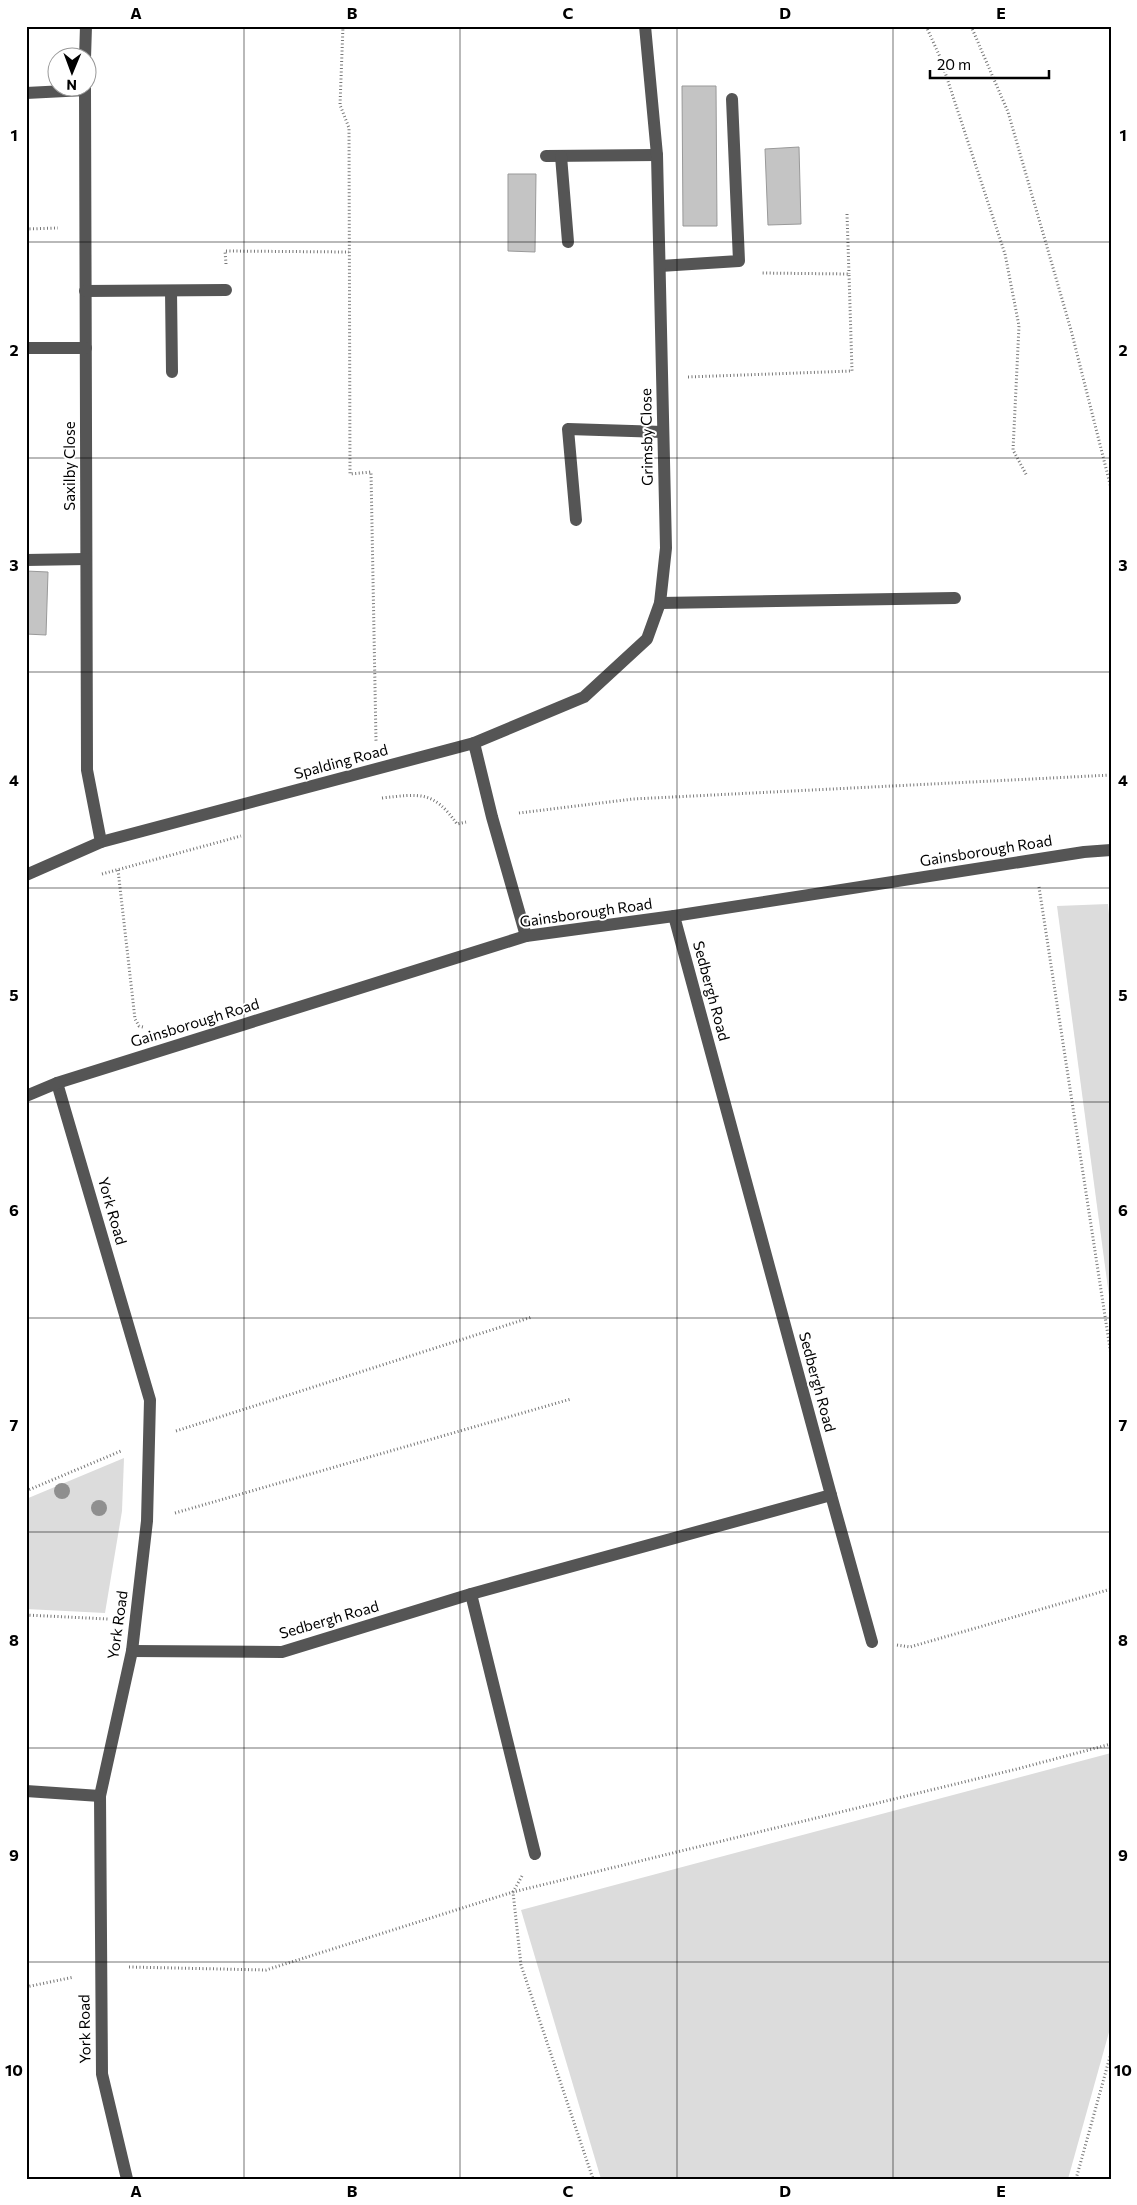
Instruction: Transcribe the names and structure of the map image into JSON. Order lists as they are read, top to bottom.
{
  "streets": {
    "street": [
      "Grimsby Close",
      "Saxilby Close",
      "Spalding Road",
      "Gainsborough Road",
      "Sedbergh Road",
      "York Road"
    ]
  },
  "crossings": [
    ["Grimsby Close", "Spalding Road"],
    ["Saxilby Close", "Spalding Road"],
    ["Gainsborough Road", "Sedbergh Road"],
    ["Gainsborough Road", "York Road"],
    ["Sedbergh Road", "York Road"]
  ],
  "scale_bar": "20 m",
  "north": "bottom",
  "grid": {
    "columns": [
      "A",
      "B",
      "C",
      "D",
      "E"
    ],
    "rows": [
      "1",
      "2",
      "3",
      "4",
      "5",
      "6",
      "7",
      "8",
      "9",
      "10"
    ]
  }
}
